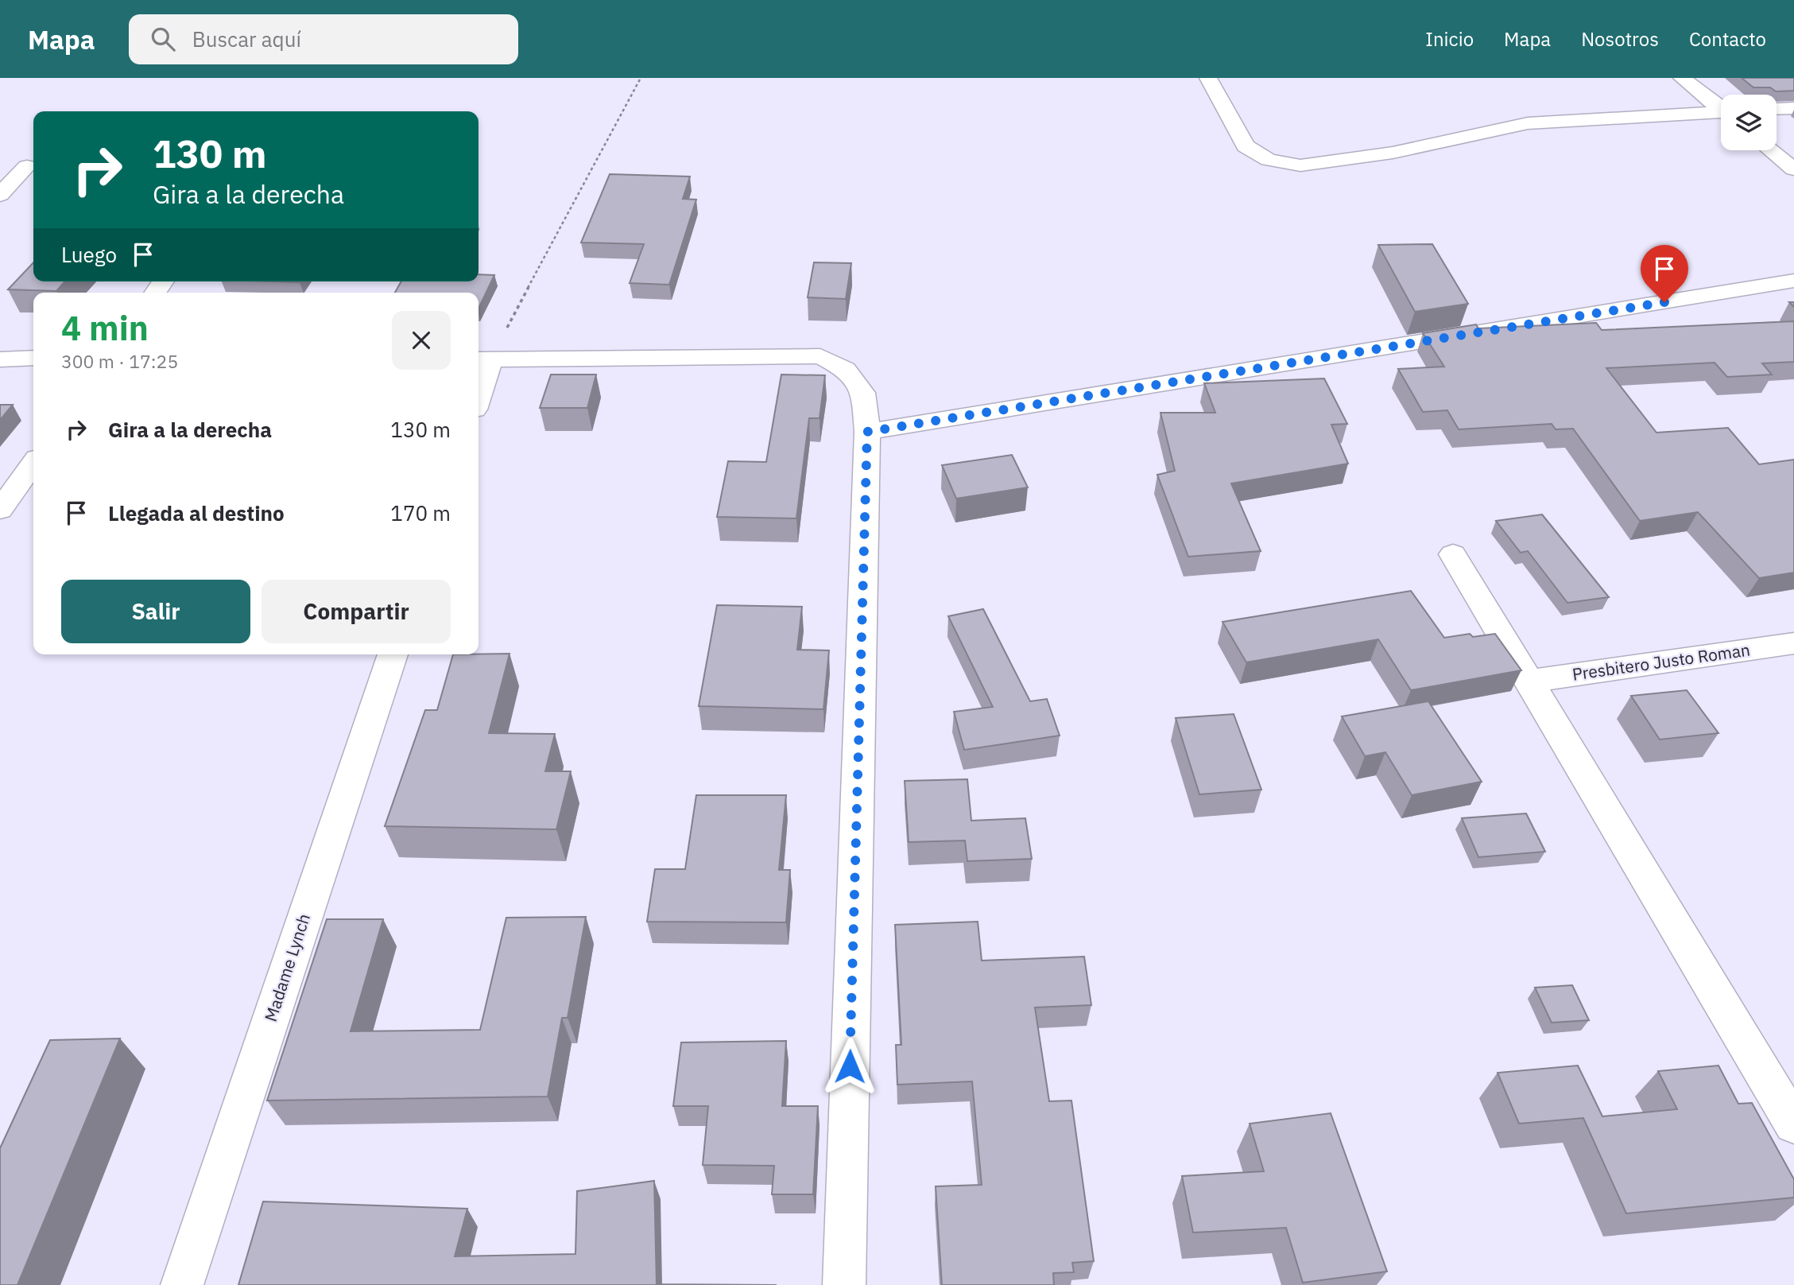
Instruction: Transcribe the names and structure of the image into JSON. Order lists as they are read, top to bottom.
{
  "streets": {
    "street": ["Presbitero Justo Roman", "Madame Lynch"]
  },
  "page": {
    "header": "Mapa",
    "search": "Buscar aquí",
    "nav": [
      "Inicio",
      "Mapa",
      "Nosotros",
      "Contacto"
    ],
    "turn": ["130 m", "Gira a la derecha"],
    "then": "Luego",
    "heading": ["4 min", "300 m · 17:25"],
    "list": [
      {
        "name": "Gira a la derecha",
        "value": "130 m"
      },
      {
        "name": "Llegada al destino",
        "value": "170 m"
      }
    ],
    "buttons": ["Salir", "Compartir"]
  }
}
